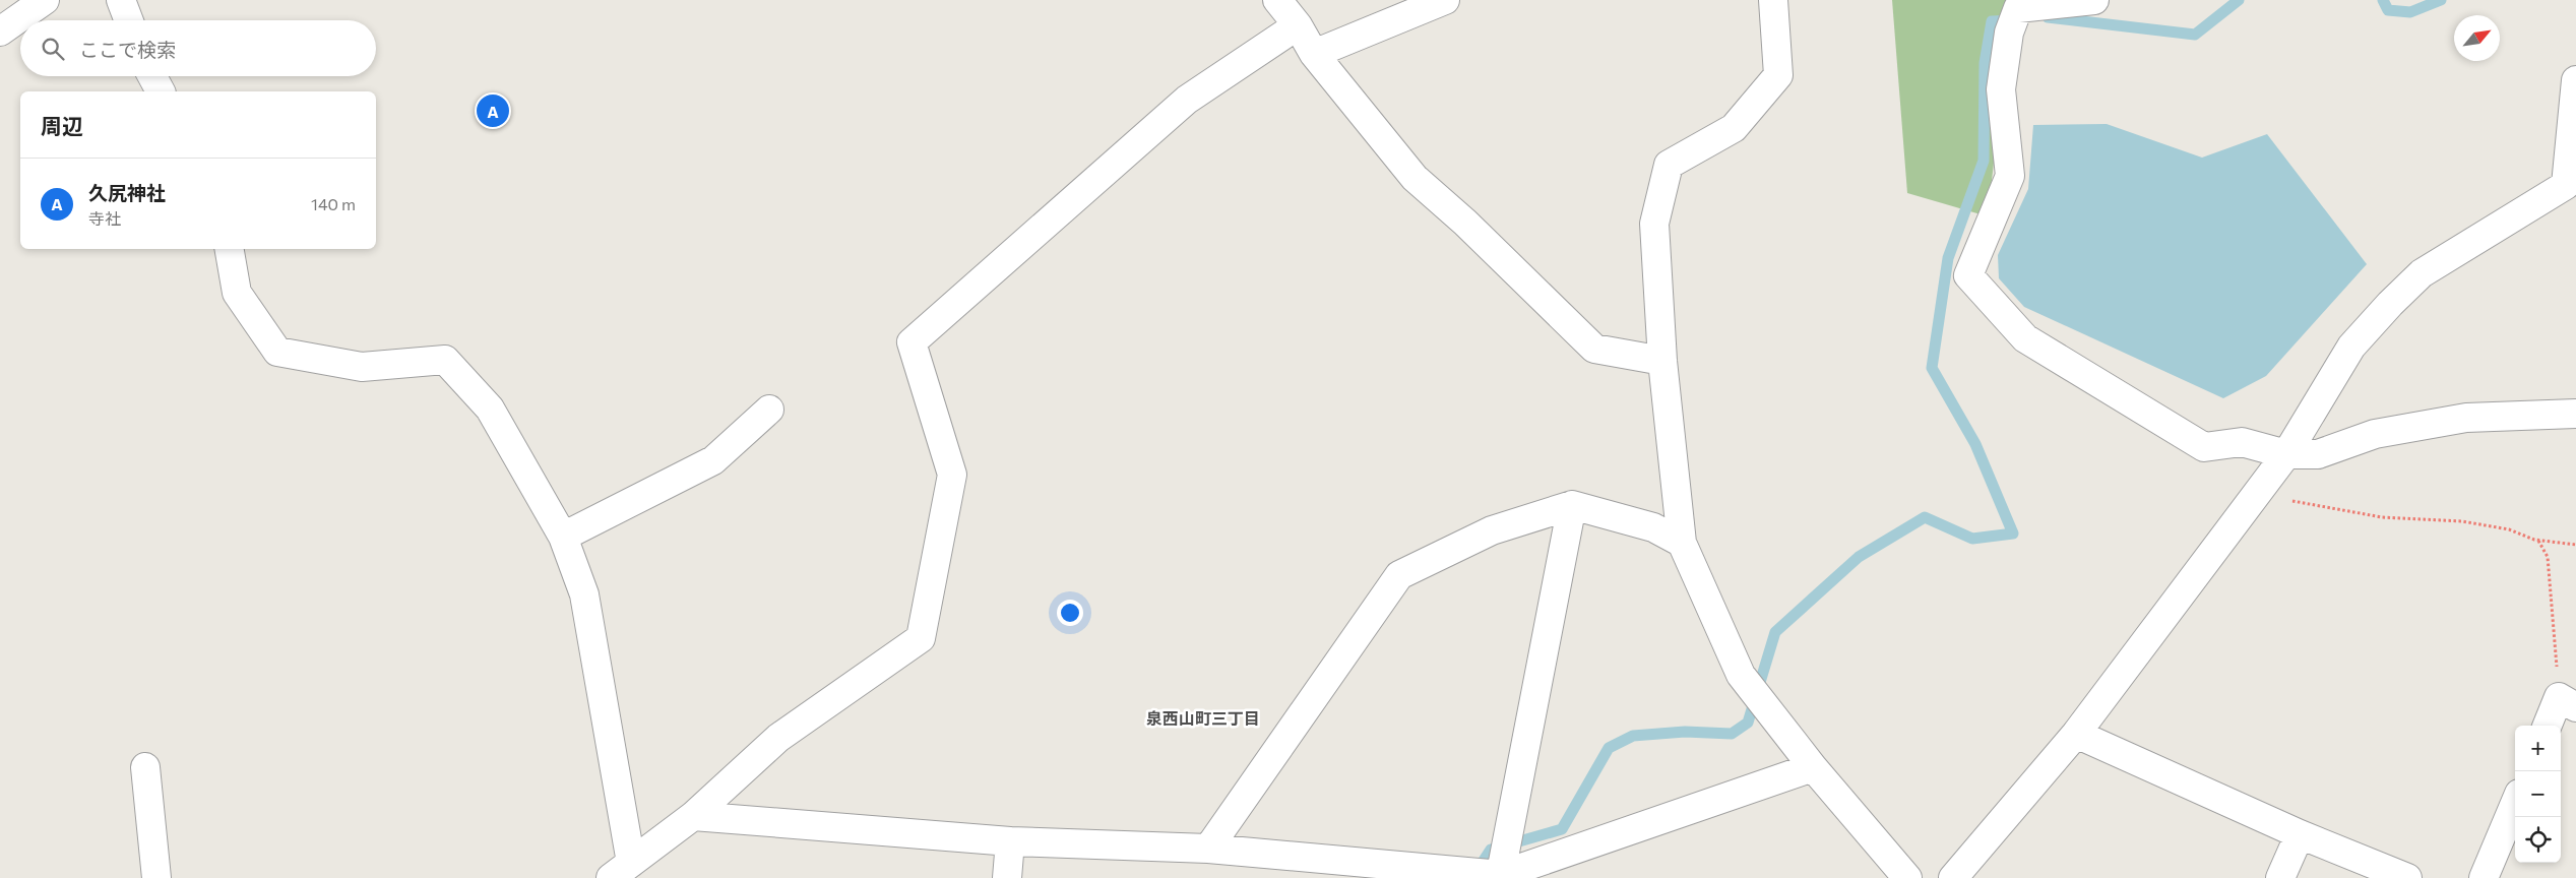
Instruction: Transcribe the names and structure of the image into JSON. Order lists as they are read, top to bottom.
{
  "districts": ["泉西山町三丁目"],
  "north": "top right",
  "page": {
    "search": "ここで検索",
    "heading": "周辺",
    "pins": "A",
    "list": [
      {
        "mark": "A",
        "name": "久尻神社",
        "note": "寺社",
        "value": "140 m"
      }
    ],
    "map_buttons": ["+", "−"]
  }
}
